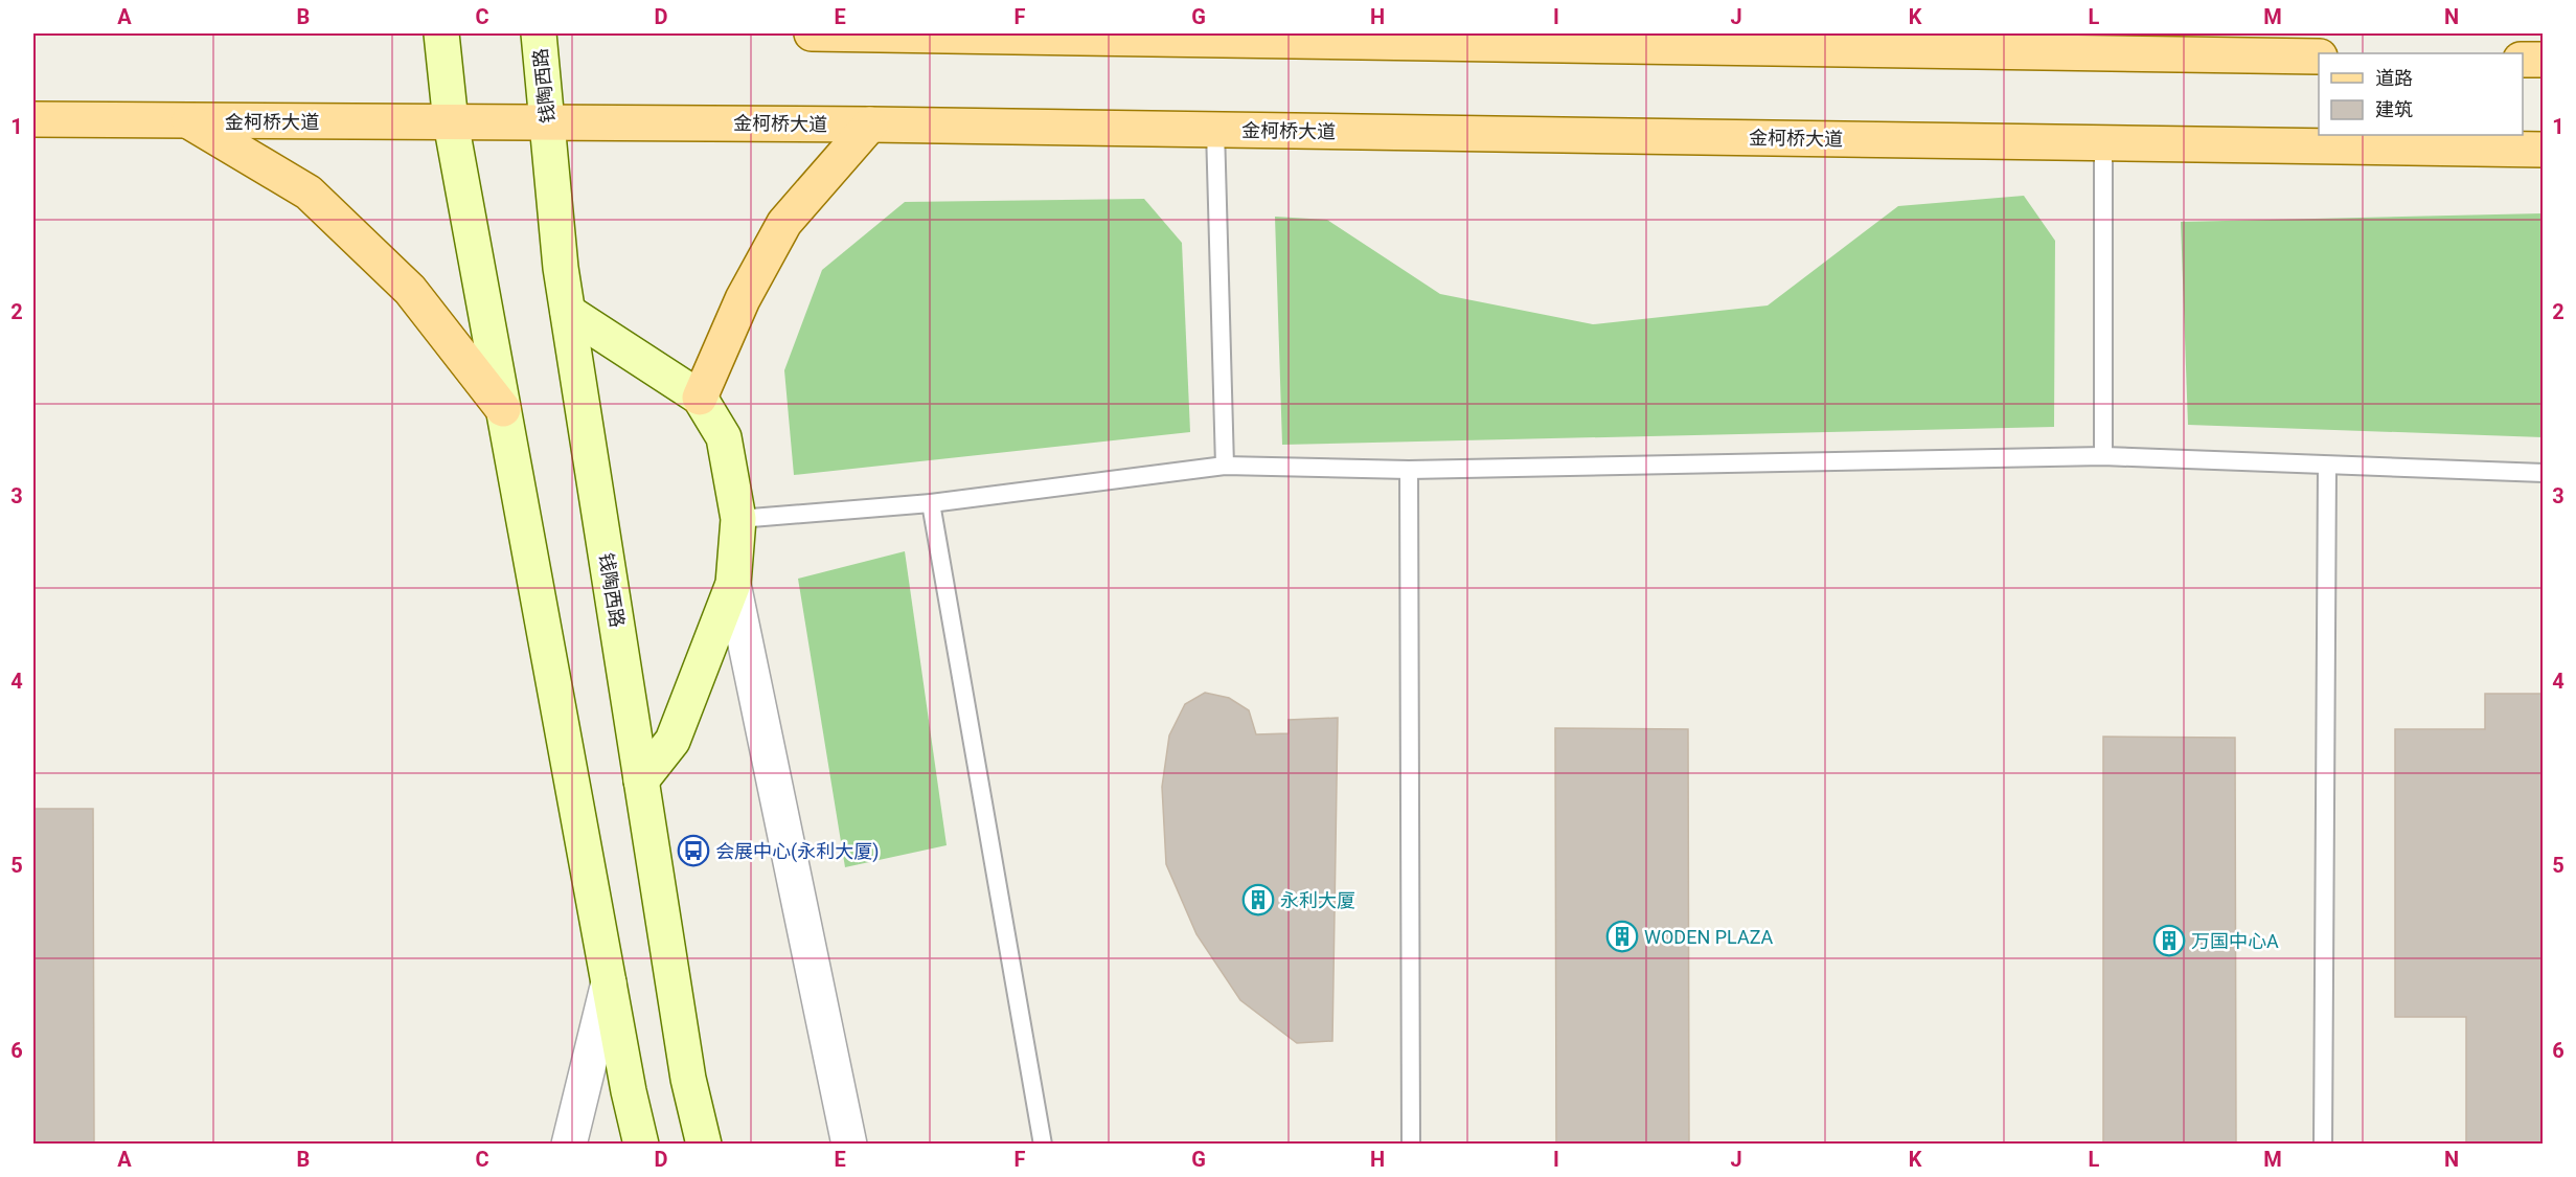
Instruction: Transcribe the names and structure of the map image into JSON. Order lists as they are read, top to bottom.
{
  "streets": {
    "main road": ["金柯桥大道"],
    "street": ["钱陶西路"]
  },
  "crossings": [
    ["钱陶西路", "金柯桥大道"]
  ],
  "places": {
    "bus stop": ["会展中心(永利大厦)"],
    "building": ["永利大厦", "WODEN PLAZA", "万国中心A"]
  },
  "legend": ["道路", "建筑"],
  "grid": {
    "columns": [
      "A",
      "B",
      "C",
      "D",
      "E",
      "F",
      "G",
      "H",
      "I",
      "J",
      "K",
      "L",
      "M",
      "N"
    ],
    "rows": [
      "1",
      "2",
      "3",
      "4",
      "5",
      "6"
    ]
  }
}
